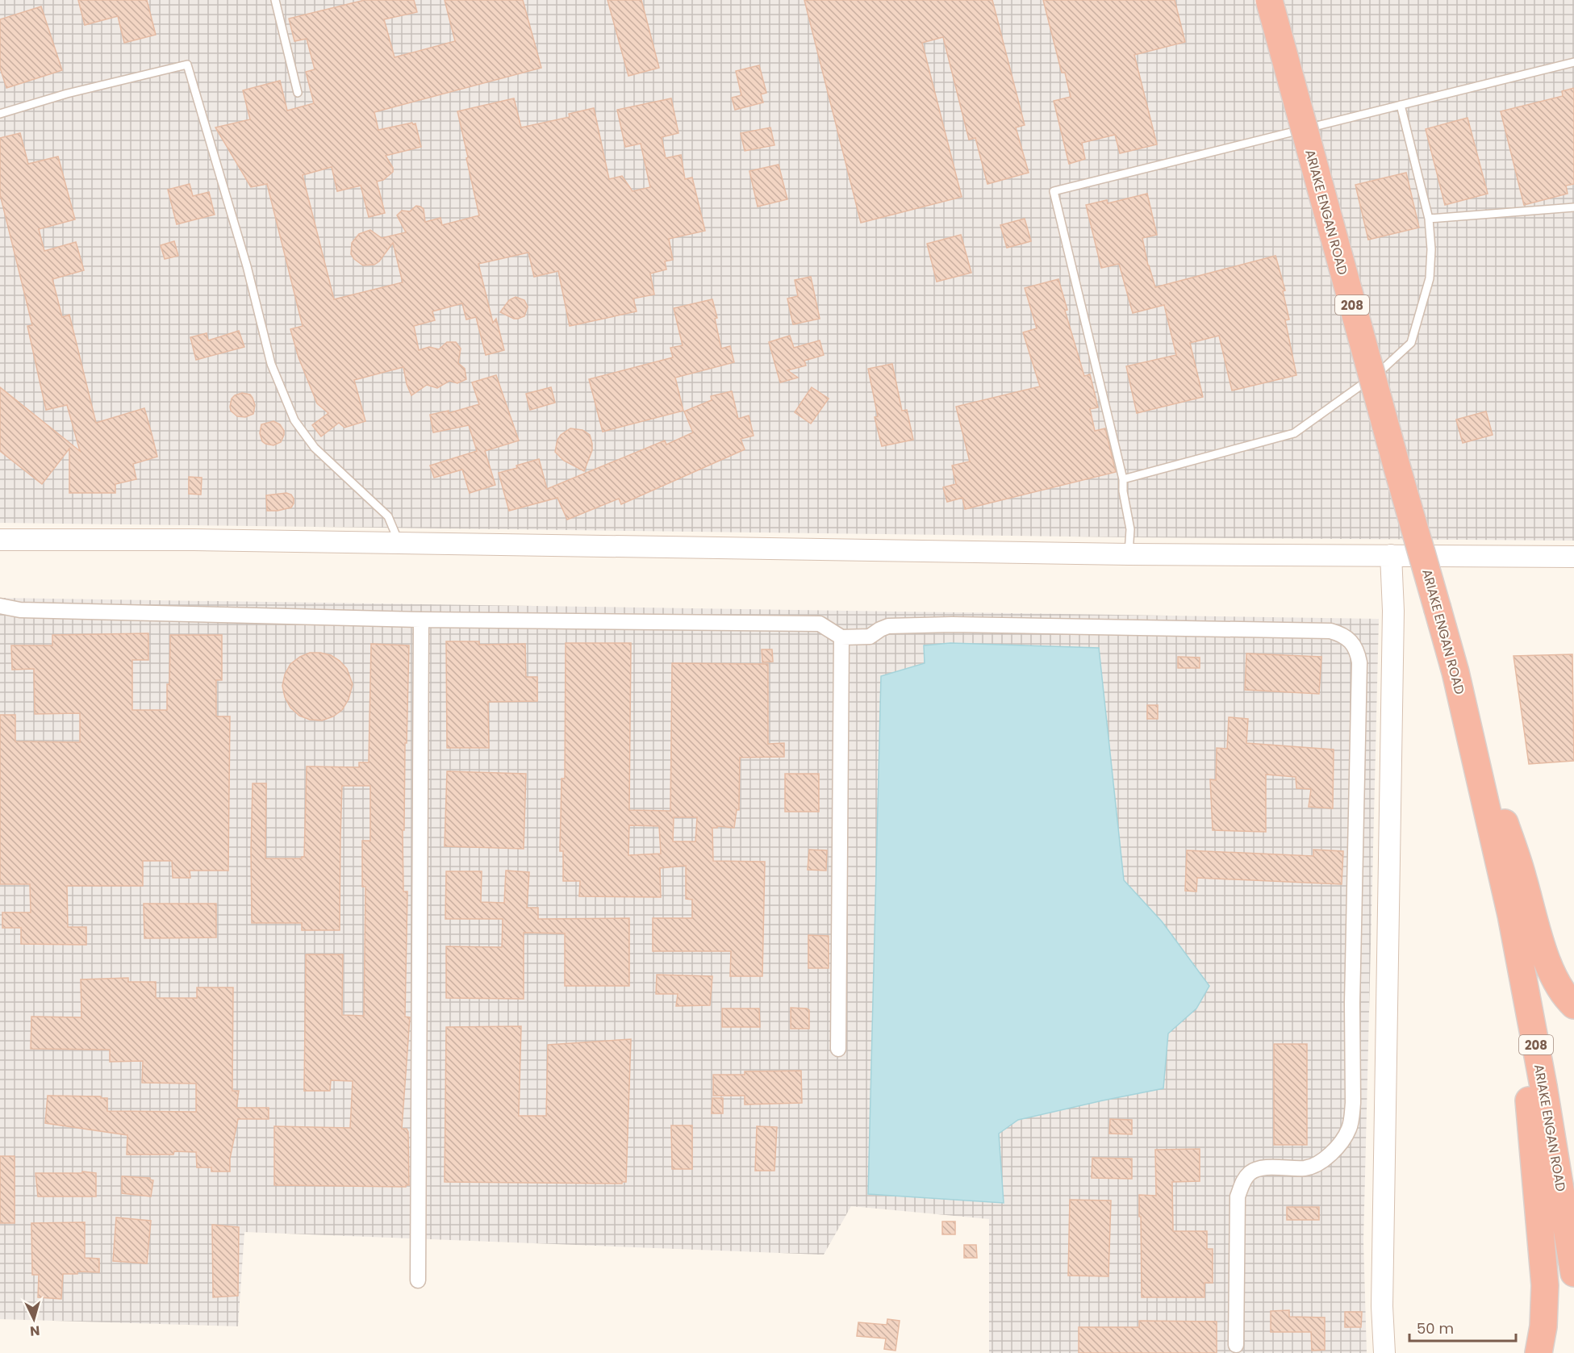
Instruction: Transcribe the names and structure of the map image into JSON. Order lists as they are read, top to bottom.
{
  "streets": {
    "highway": ["ARIAKE ENGAN ROAD", "208"]
  },
  "scale_bar": "50 m",
  "north": "bottom"
}
